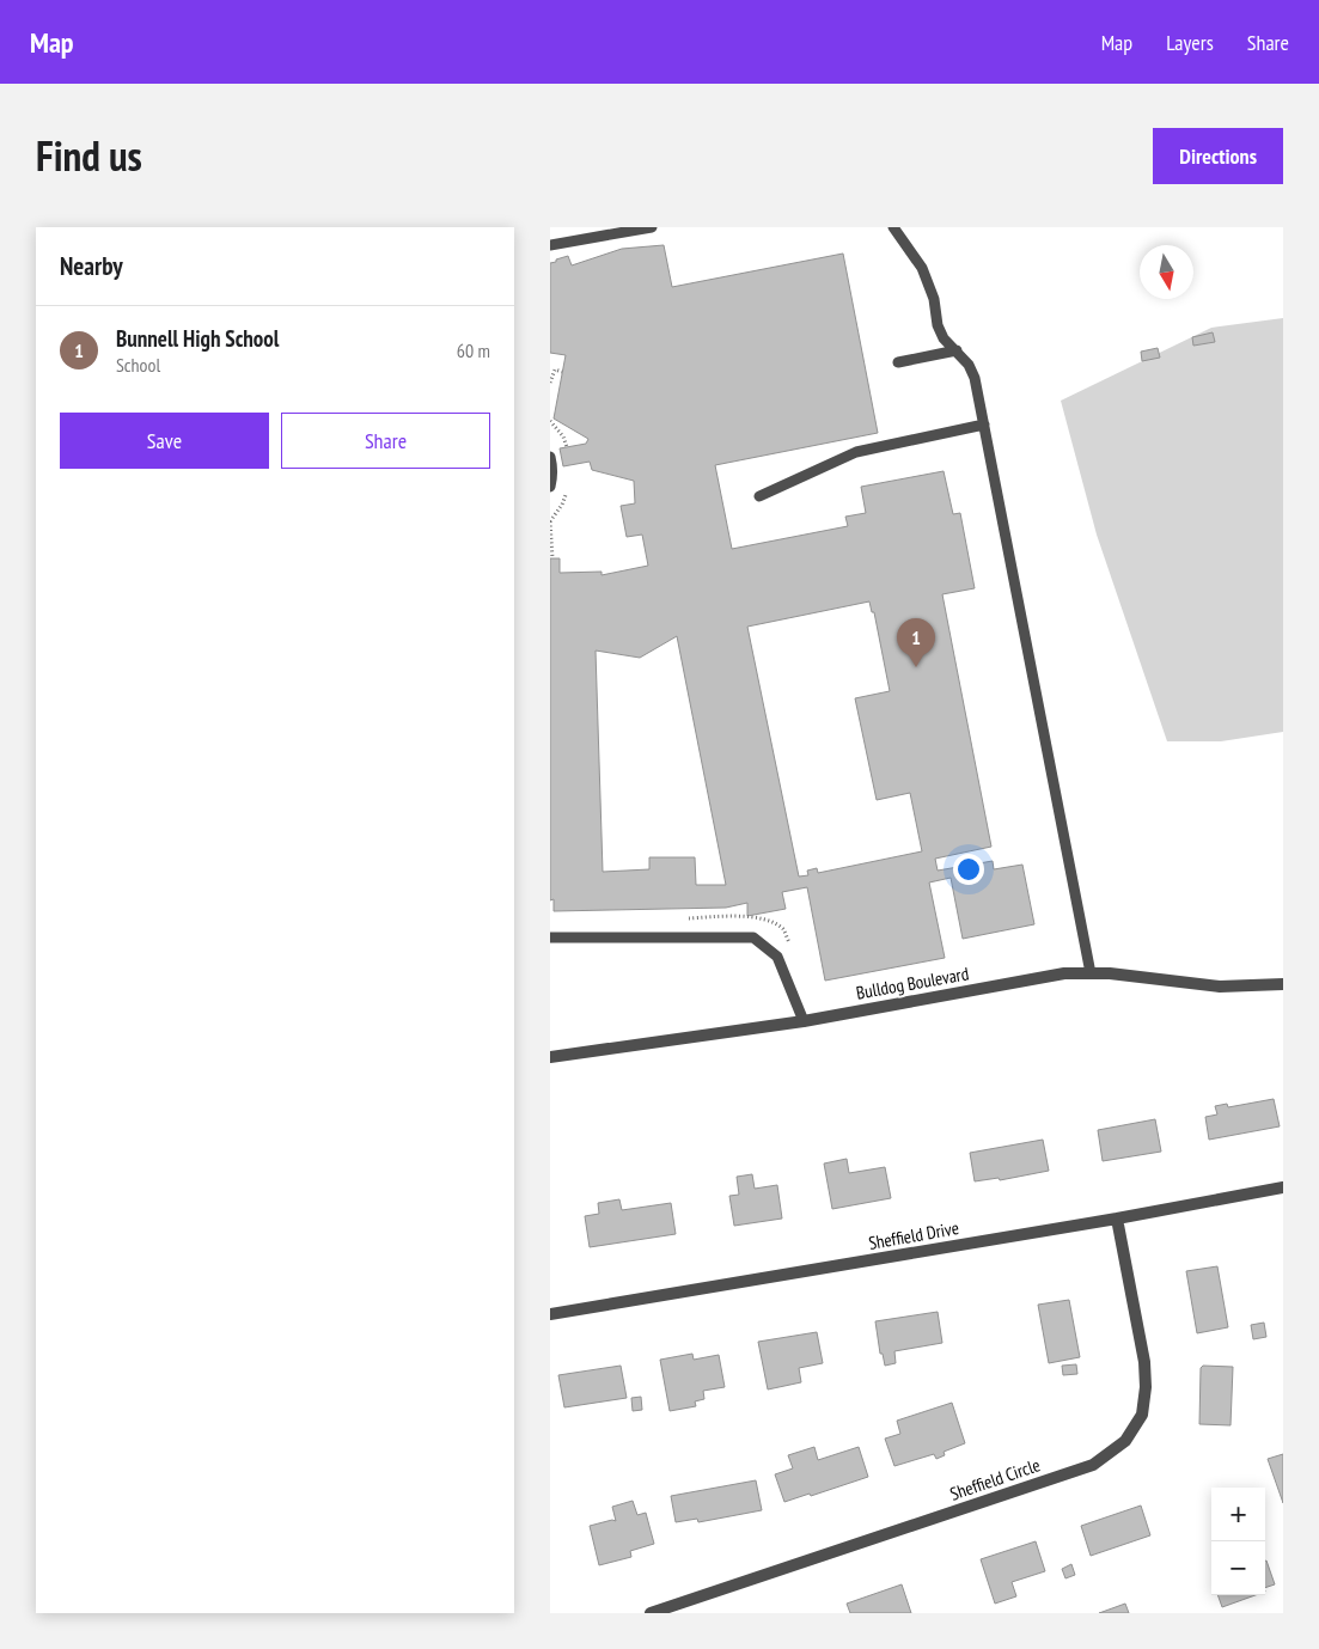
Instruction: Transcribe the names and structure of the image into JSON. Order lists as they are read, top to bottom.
{
  "streets": {
    "street": ["Bulldog Boulevard", "Sheffield Drive", "Sheffield Circle"]
  },
  "crossings": [
    ["Sheffield Drive", "Sheffield Circle"]
  ],
  "north": "bottom",
  "page": {
    "header": "Map",
    "nav": ["Map", "Layers", "Share"],
    "title": "Find us",
    "buttons": [
      "Directions",
      ["Save", "Share"]
    ],
    "heading": "Nearby",
    "list": [
      {
        "mark": "1",
        "name": "Bunnell High School",
        "note": "School",
        "value": "60 m"
      }
    ],
    "pins": "1",
    "map_buttons": ["+", "−"]
  }
}
